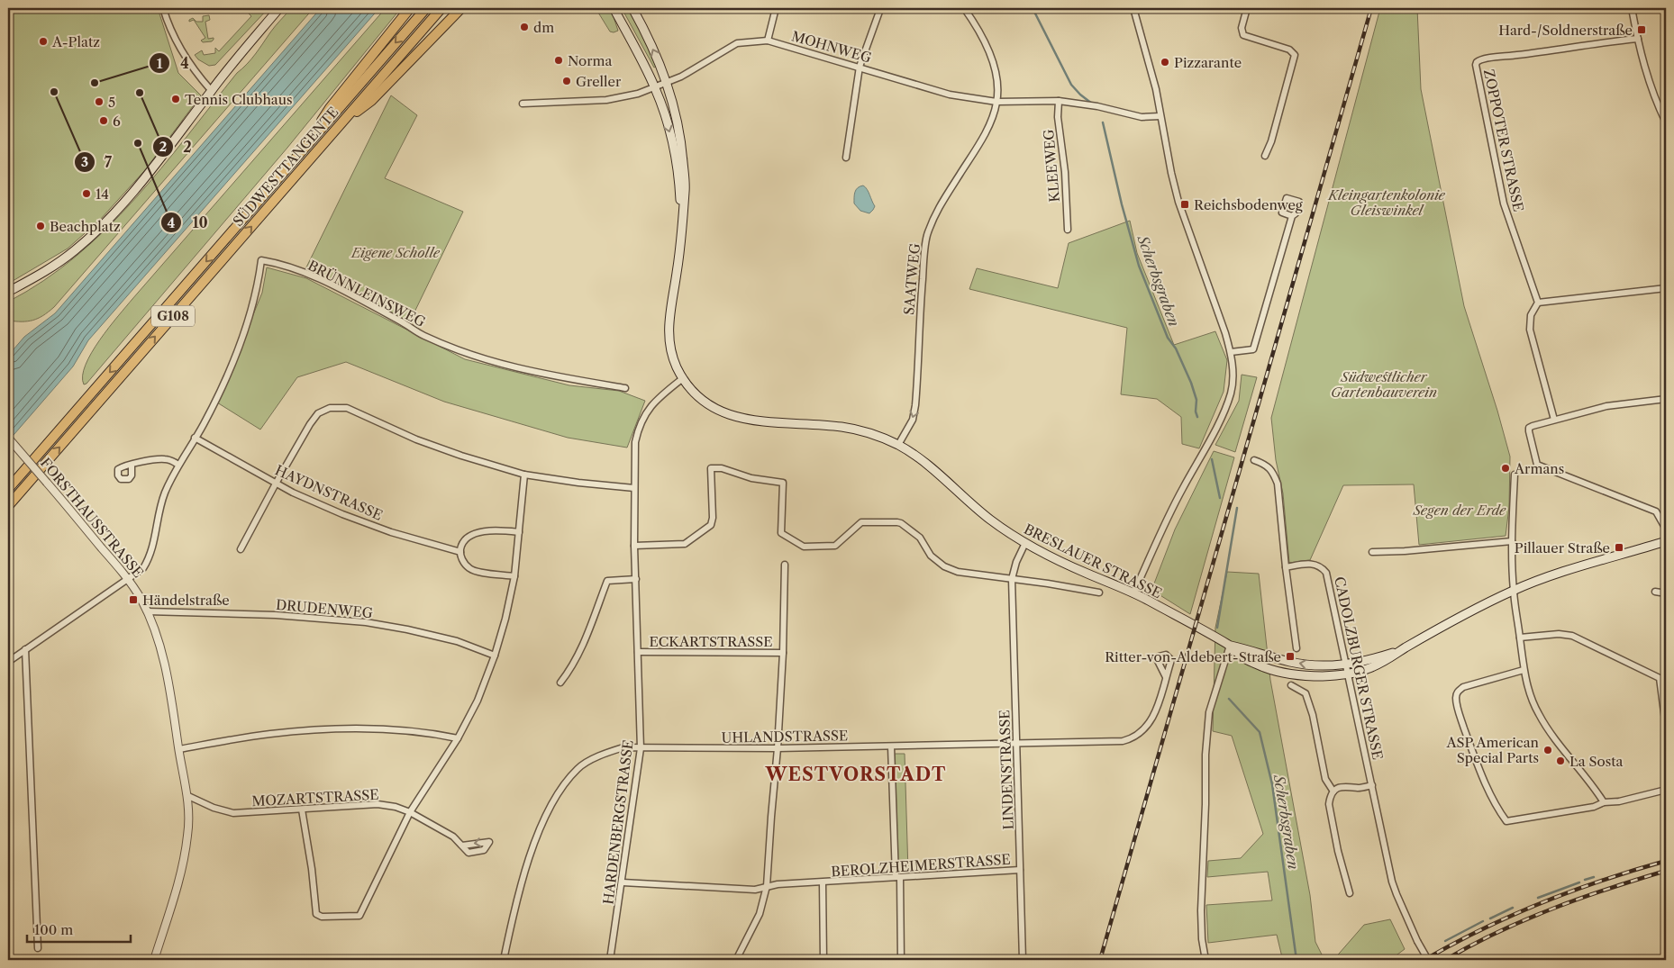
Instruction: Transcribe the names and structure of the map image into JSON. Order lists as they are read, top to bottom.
{
  "streets": {
    "highway": ["SÜDWESTTANGENTE", "G108"],
    "main road": ["BRESLAUER STRASSE"],
    "street": [
      "MOHNWEG",
      "ZOPPOTER STRASSE",
      "KLEEWEG",
      "SAATWEG",
      "BRÜNNLEINSWEG",
      "HAYDNSTRASSE",
      "FORSTHAUSSTRASSE",
      "DRUDENWEG",
      "ECKARTSTRASSE",
      "CADOLZBURGER STRASSE",
      "UHLANDSTRASSE",
      "LINDENSTRASSE",
      "MOZARTSTRASSE",
      "HARDENBERGSTRASSE",
      "BEROLZHEIMERSTRASSE"
    ]
  },
  "crossings": [
    ["MOHNWEG", "SAATWEG"],
    ["MOHNWEG", "BRESLAUER STRASSE"],
    ["SAATWEG", "BRESLAUER STRASSE"],
    ["BRÜNNLEINSWEG", "HAYDNSTRASSE"],
    ["BRÜNNLEINSWEG", "FORSTHAUSSTRASSE"],
    ["FORSTHAUSSTRASSE", "DRUDENWEG"],
    ["FORSTHAUSSTRASSE", "MOZARTSTRASSE"],
    ["BRESLAUER STRASSE", "CADOLZBURGER STRASSE"],
    ["BRESLAUER STRASSE", "LINDENSTRASSE"],
    ["BRESLAUER STRASSE", "HARDENBERGSTRASSE"],
    ["ECKARTSTRASSE", "HARDENBERGSTRASSE"],
    ["UHLANDSTRASSE", "LINDENSTRASSE"],
    ["UHLANDSTRASSE", "HARDENBERGSTRASSE"],
    ["LINDENSTRASSE", "BEROLZHEIMERSTRASSE"],
    ["HARDENBERGSTRASSE", "BEROLZHEIMERSTRASSE"]
  ],
  "one_way": ["SAATWEG"],
  "districts": ["WESTVORSTADT"],
  "water": ["Scherbsgraben"],
  "parks": [
    "Kleingartenkolonie Gleiswinkel",
    "Eigene Scholle",
    "Südwestlicher Gartenbauverein",
    "Segen der Erde"
  ],
  "places": {
    "other": [
      "dm",
      "A-Platz",
      "Norma",
      "Pizzarante",
      "Greller",
      "4",
      "7",
      "2",
      "Tennis Clubhaus",
      "5",
      "6",
      "10",
      "14",
      "Beachplatz",
      "Armans",
      "ASP American Special Parts",
      "La Sosta"
    ],
    "transit": [
      "Hard-/Soldnerstraße",
      "Reichsbodenweg",
      "Pillauer Straße",
      "Händelstraße",
      "Ritter-von-Aldebert-Straße"
    ]
  },
  "scale_bar": "100 m"
}
